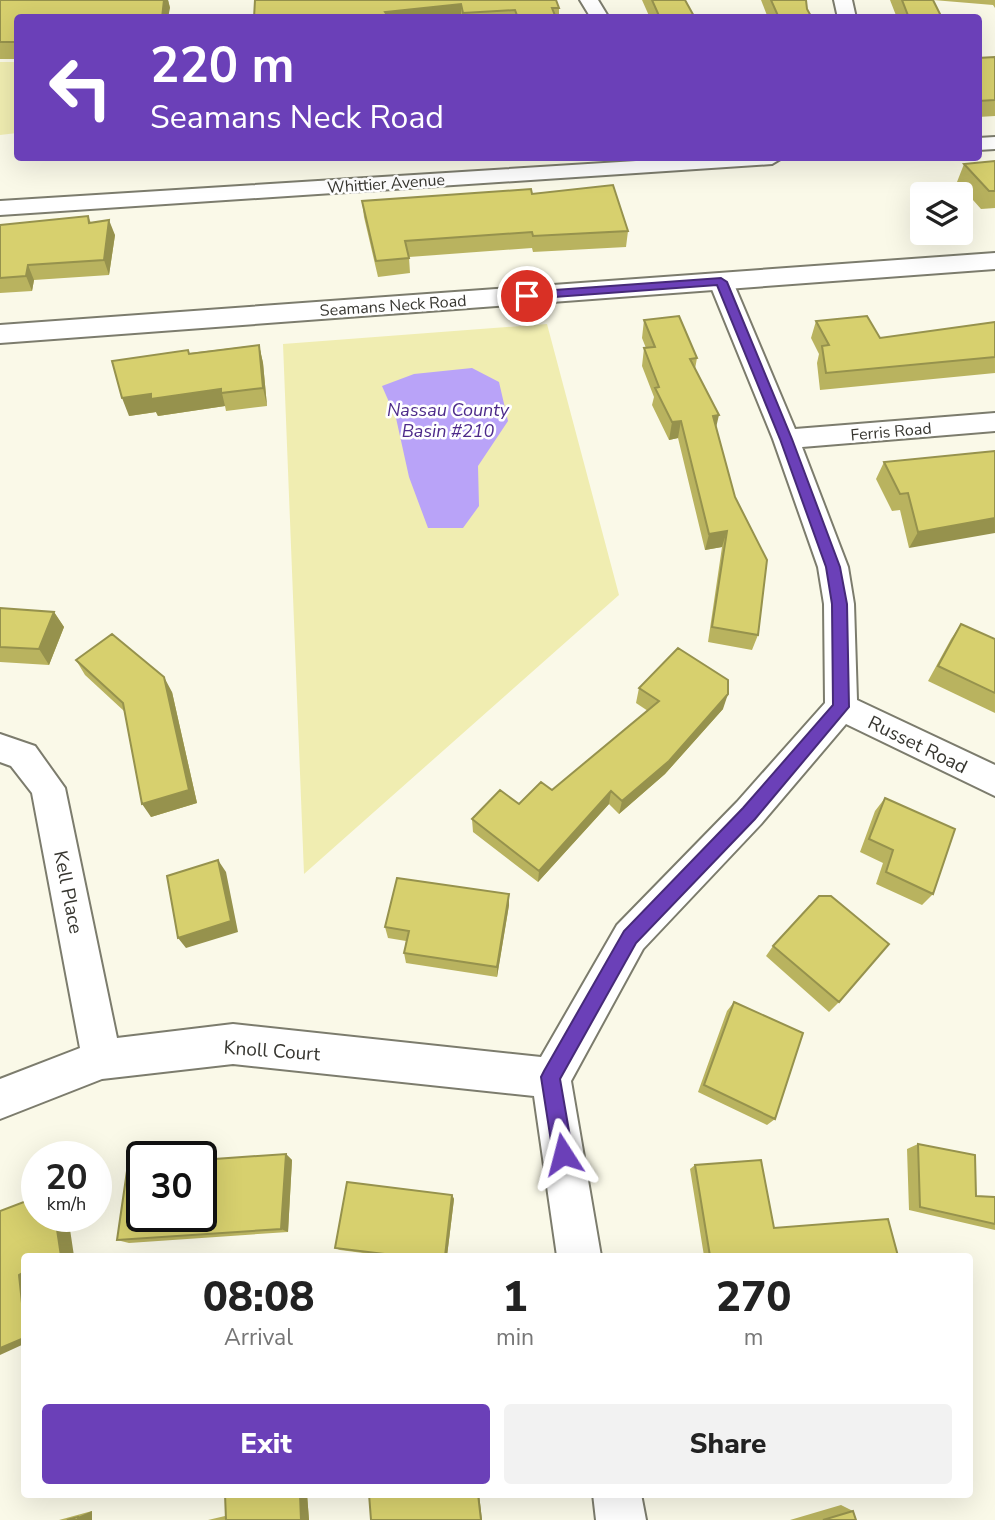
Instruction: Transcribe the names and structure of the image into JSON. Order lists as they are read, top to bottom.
{
  "streets": {
    "main road": ["Seamans Neck Road"],
    "street": [
      "Whittier Avenue",
      "Ferris Road",
      "Russet Road",
      "Kell Place",
      "Knoll Court"
    ]
  },
  "crossings": [
    ["Kell Place", "Knoll Court"]
  ],
  "water": ["Nassau County Basin #210"],
  "page": {
    "turn": ["220 m", "Seamans Neck Road"],
    "speed": "20 km/h",
    "limit": "30",
    "eta": [
      "08:08",
      "Arrival",
      "1",
      "min",
      "270",
      "m"
    ],
    "buttons": ["Exit", "Share"]
  }
}
